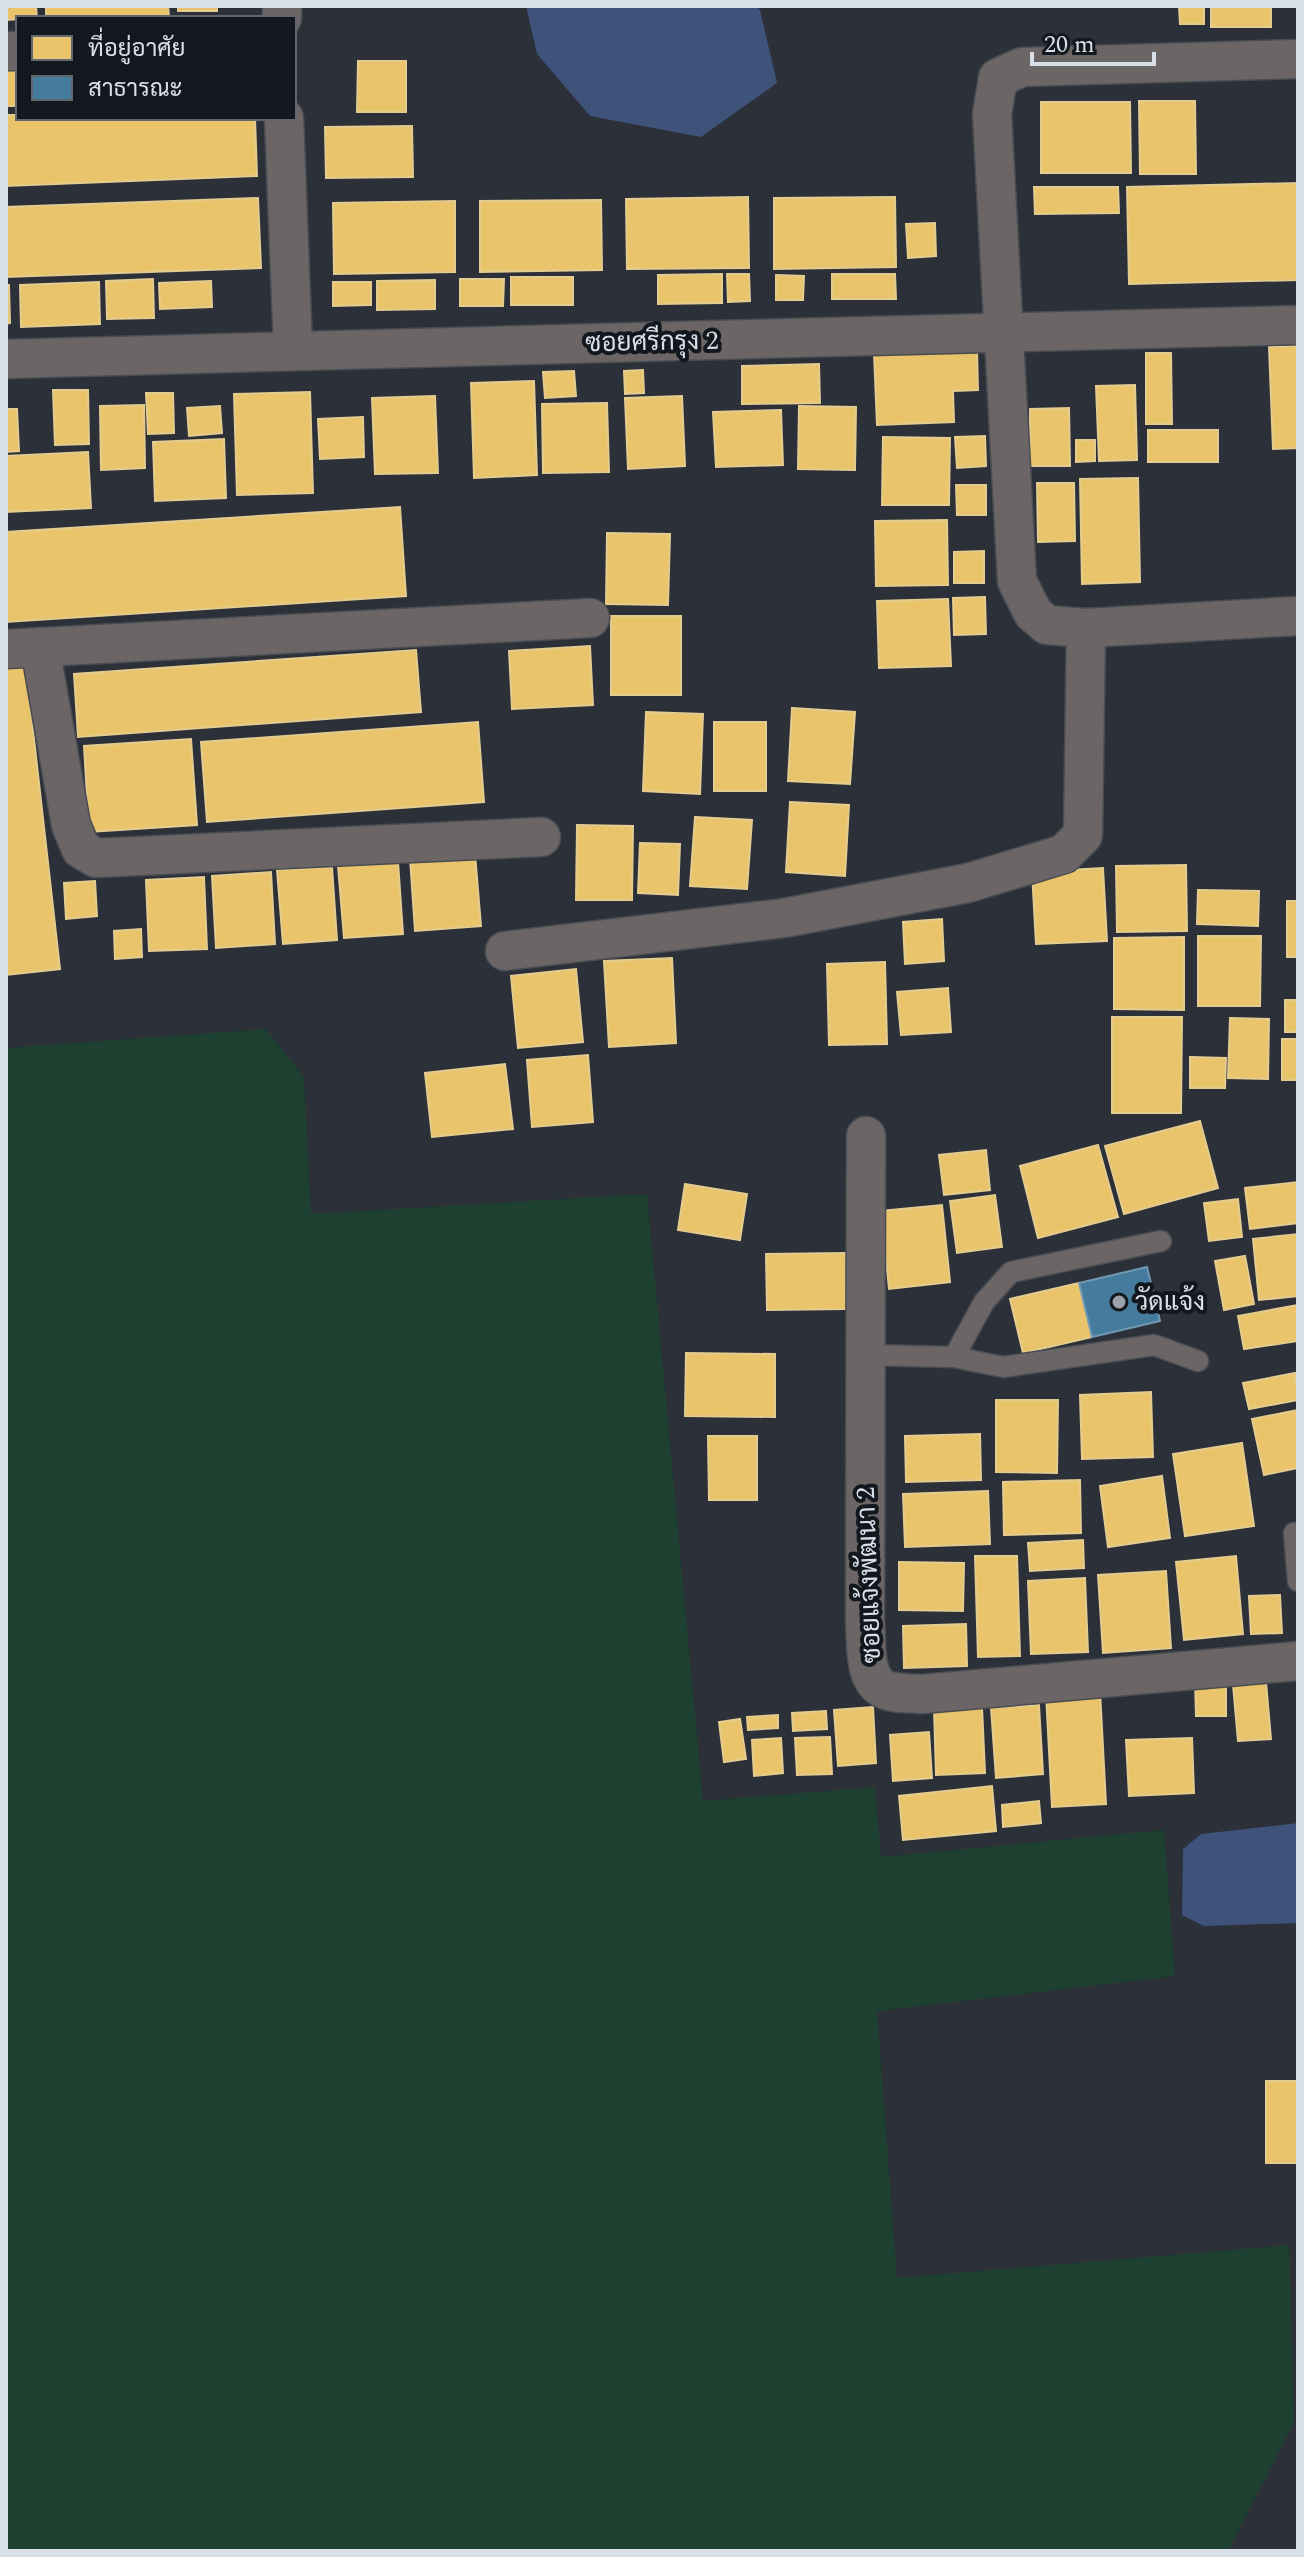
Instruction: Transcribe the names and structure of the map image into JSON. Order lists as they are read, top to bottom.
{
  "streets": {
    "street": ["ซอยศรีกรุง 2", "ซอยแจ้งพัฒนา 2"]
  },
  "places": ["วัดแจ้ง"],
  "legend": ["ที่อยู่อาศัย", "สาธารณะ"],
  "scale_bar": "20 m"
}
